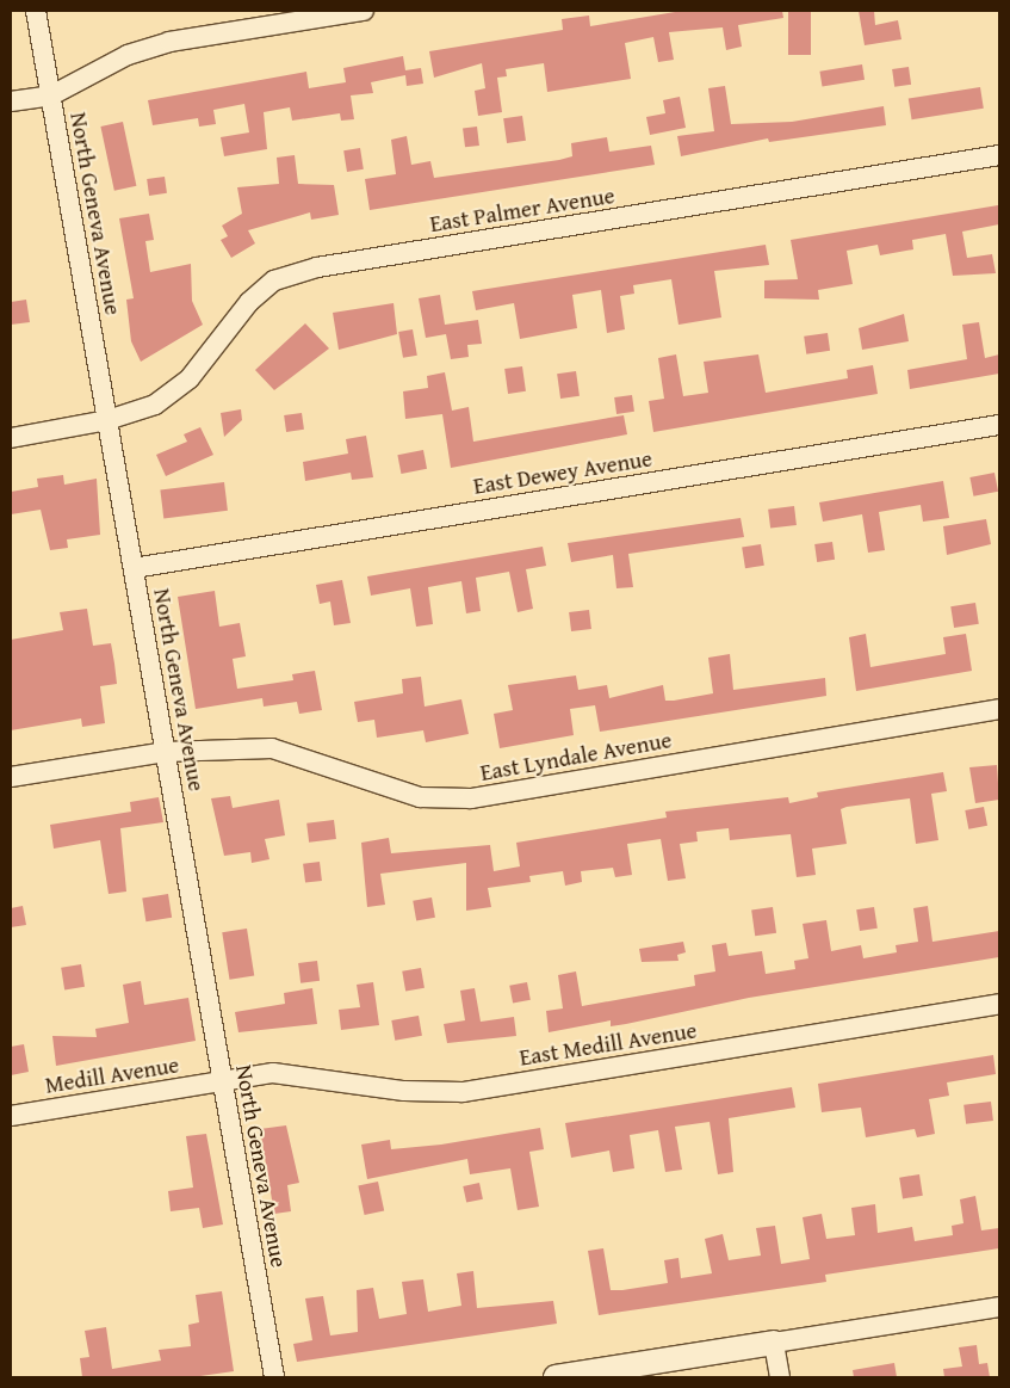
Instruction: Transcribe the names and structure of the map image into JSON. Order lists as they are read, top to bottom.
{
  "streets": {
    "street": [
      "East Palmer Avenue",
      "North Geneva Avenue",
      "East Dewey Avenue",
      "East Lyndale Avenue",
      "East Medill Avenue",
      "Medill Avenue"
    ]
  },
  "crossings": [
    ["East Palmer Avenue", "North Geneva Avenue"],
    ["North Geneva Avenue", "East Dewey Avenue"],
    ["North Geneva Avenue", "East Lyndale Avenue"],
    ["North Geneva Avenue", "East Medill Avenue"],
    ["North Geneva Avenue", "Medill Avenue"],
    ["East Medill Avenue", "Medill Avenue"]
  ]
}
